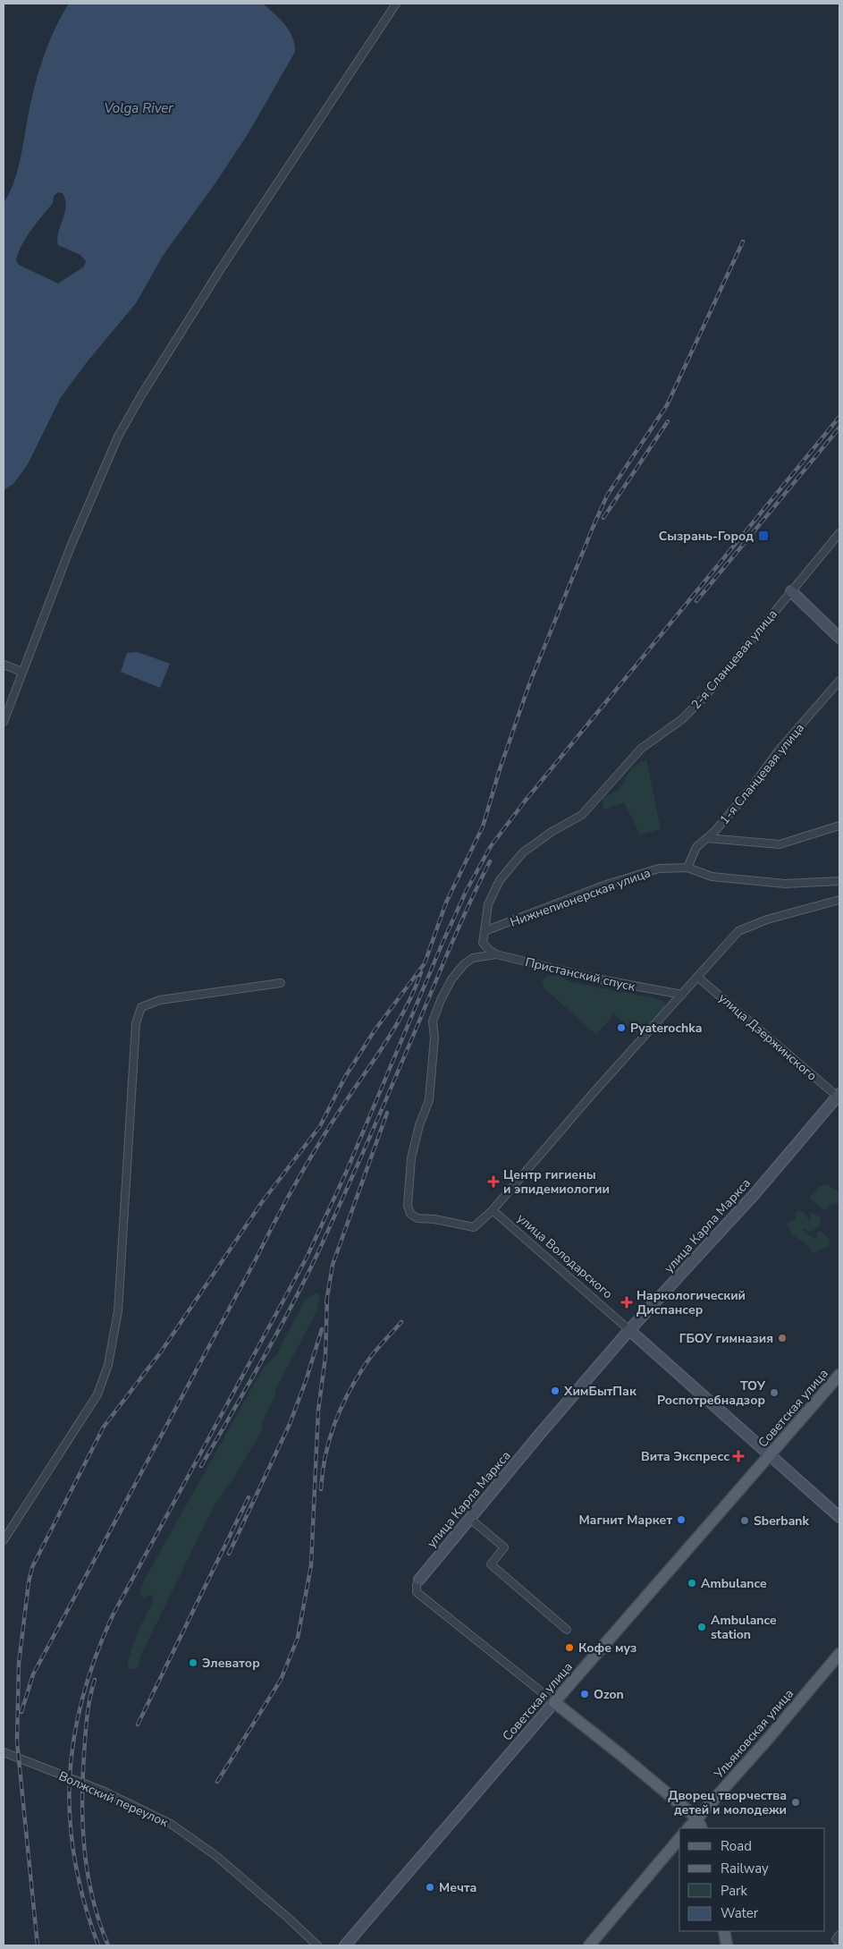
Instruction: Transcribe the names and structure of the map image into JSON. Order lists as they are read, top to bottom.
{
  "streets": {
    "main road": ["Советская улица", "Ульяновская улица"],
    "street": [
      "2-я Сланцевая улица",
      "1-я Сланцевая улица",
      "Нижнепионерская улица",
      "Пристанский спуск",
      "улица Дзержинского",
      "улица Карла Маркса",
      "улица Володарского",
      "Волжский переулок"
    ]
  },
  "crossings": [
    ["2-я Сланцевая улица", "Нижнепионерская улица"],
    ["2-я Сланцевая улица", "Пристанский спуск"],
    ["1-я Сланцевая улица", "Нижнепионерская улица"],
    ["Нижнепионерская улица", "Пристанский спуск"],
    ["улица Дзержинского", "улица Карла Маркса"],
    ["улица Карла Маркса", "улица Володарского"],
    ["улица Володарского", "Советская улица"]
  ],
  "water": ["Volga River"],
  "places": {
    "transit": ["Сызрань-Город"],
    "other": [
      "Pyaterochka",
      "ГБОУ гимназия",
      "ХимБытПак",
      "ТОУ Роспотребнадзор",
      "Магнит Маркет",
      "Sberbank",
      "Ambulance",
      "Ambulance station",
      "Кофе муз",
      "Элеватор",
      "Ozon",
      "Дворец творчества детей и молодежи",
      "Мечта"
    ],
    "health": ["Центр гигиены и эпидемиологии", "Наркологический Диспансер", "Вита Экспресс"]
  },
  "legend": [
    "Road",
    "Railway",
    "Park",
    "Water"
  ]
}
